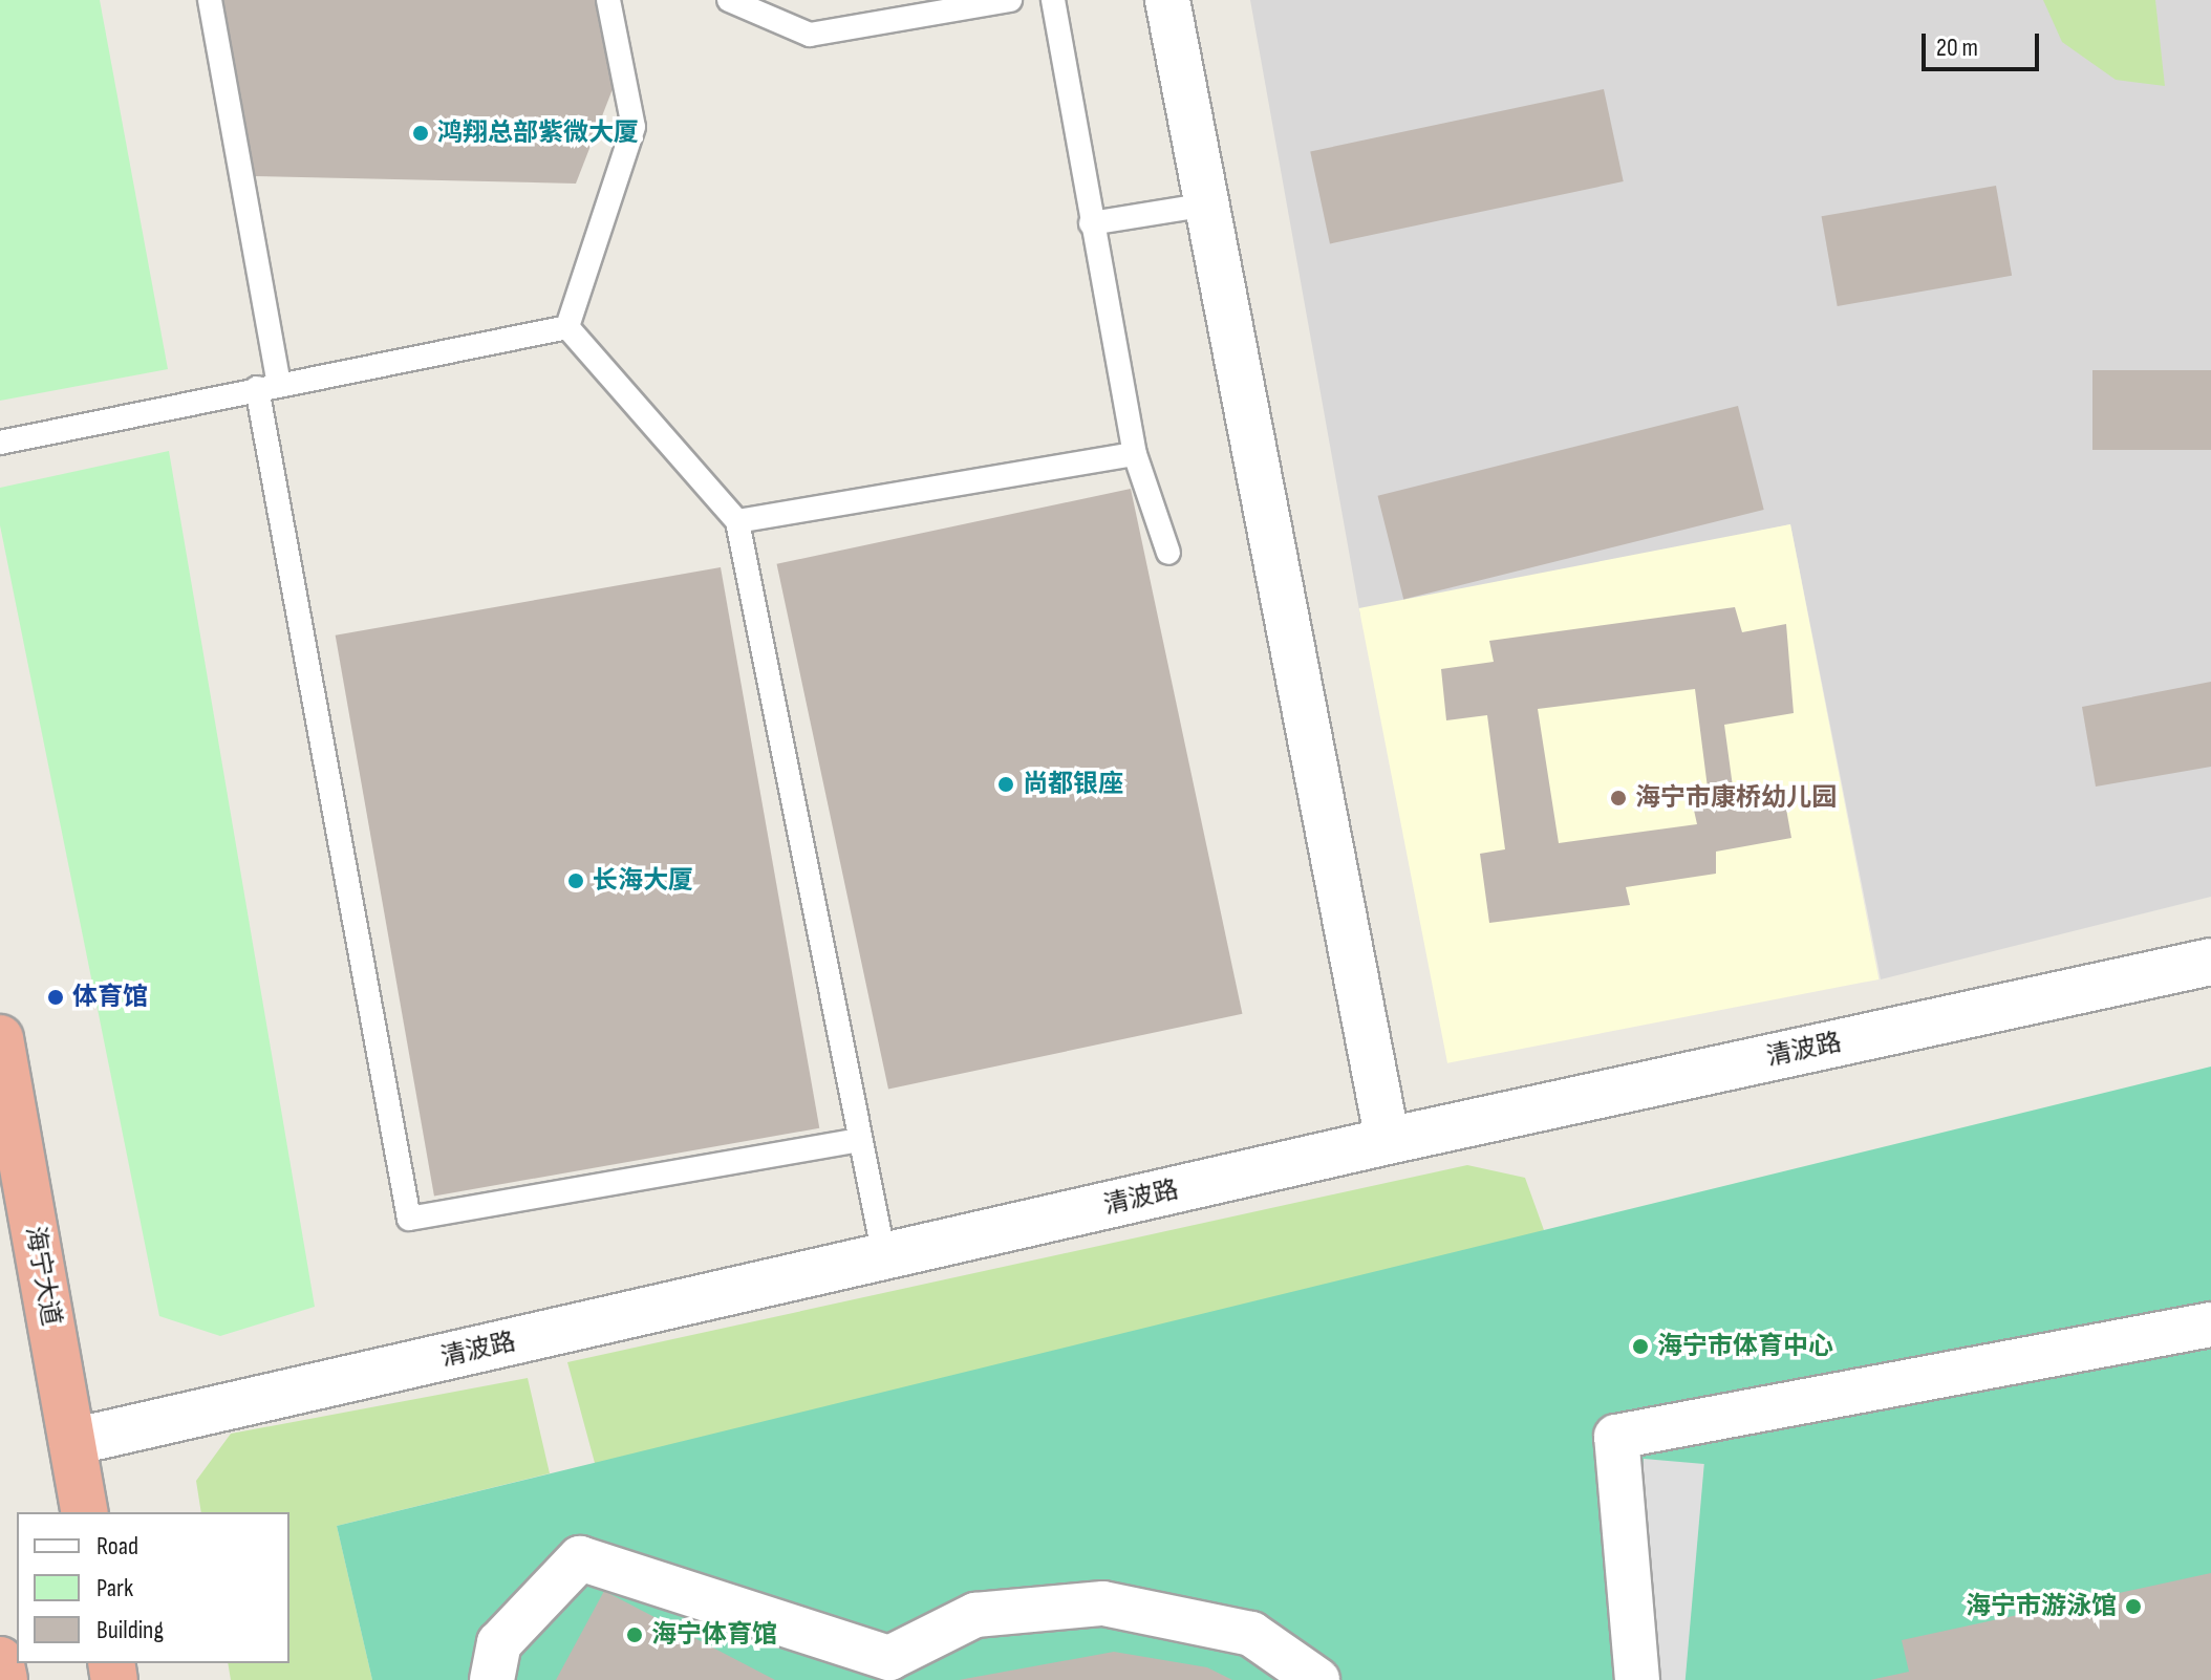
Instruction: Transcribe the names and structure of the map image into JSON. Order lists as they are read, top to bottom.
{
  "streets": {
    "highway": ["海宁大道"],
    "street": ["清波路"]
  },
  "crossings": [
    ["清波路", "海宁大道"]
  ],
  "places": [
    "鸿翔总部紫微大厦",
    "尚都银座",
    "海宁市康桥幼儿园",
    "长海大厦",
    "体育馆",
    "海宁市体育中心",
    "海宁市游泳馆",
    "海宁体育馆"
  ],
  "legend": ["Road", "Park", "Building"],
  "scale_bar": "20 m"
}
